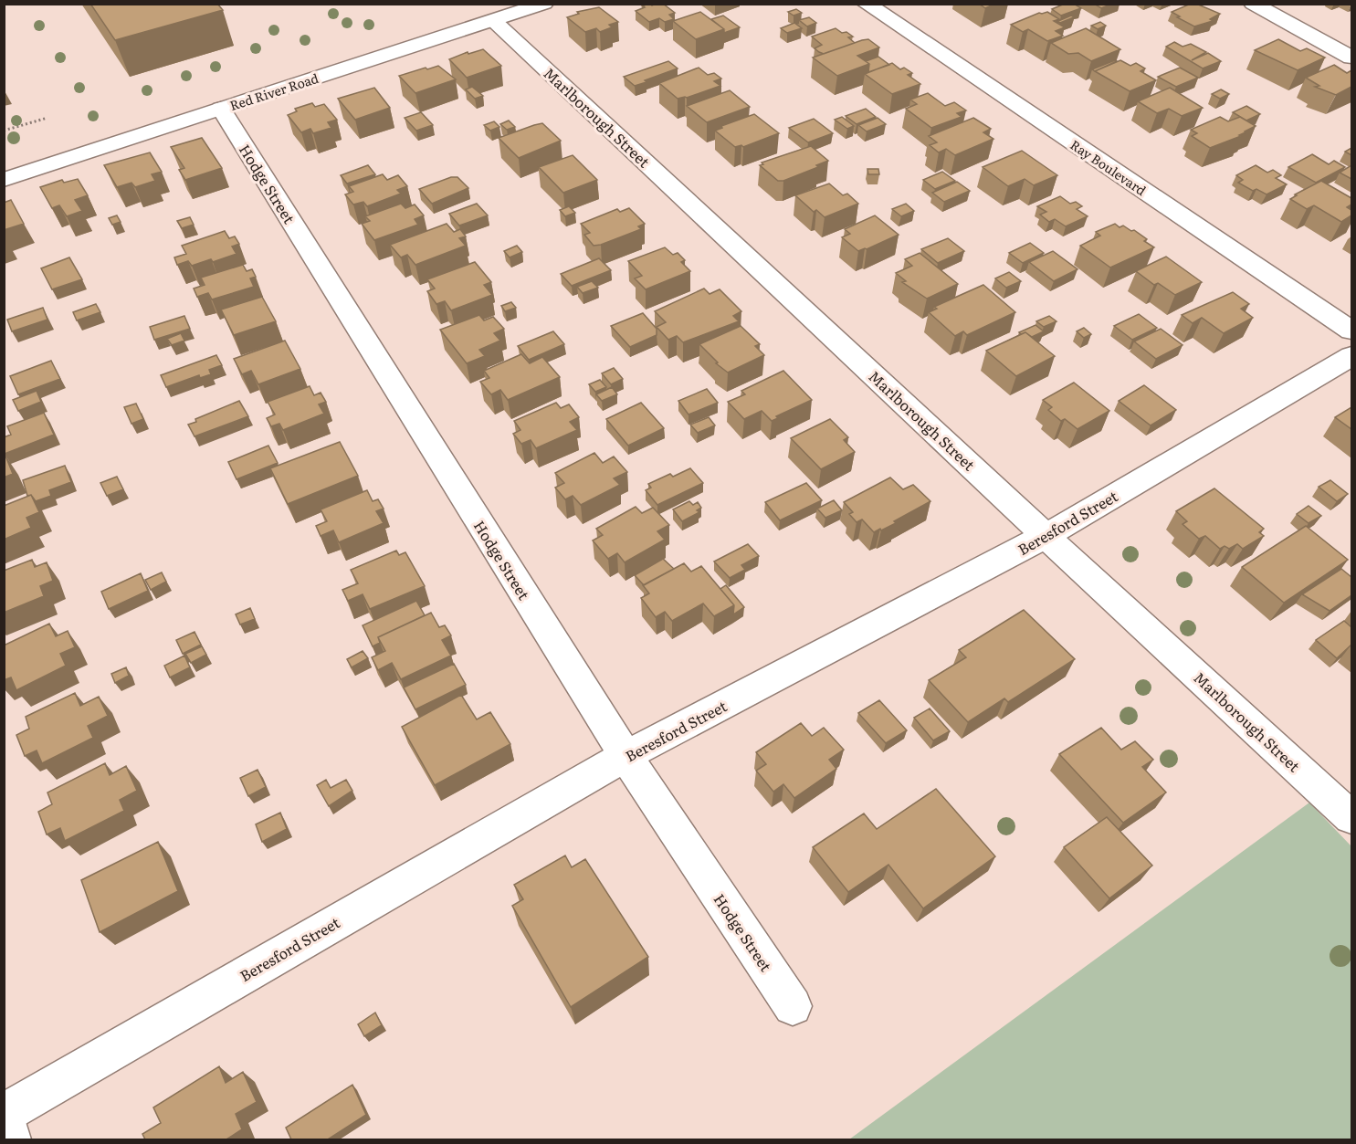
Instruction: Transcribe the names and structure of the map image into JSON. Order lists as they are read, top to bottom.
{
  "streets": {
    "street": [
      "Red River Road",
      "Marlborough Street",
      "Ray Boulevard",
      "Hodge Street",
      "Beresford Street"
    ]
  },
  "crossings": [
    ["Red River Road", "Marlborough Street"],
    ["Red River Road", "Hodge Street"],
    ["Marlborough Street", "Beresford Street"],
    ["Hodge Street", "Beresford Street"]
  ]
}
